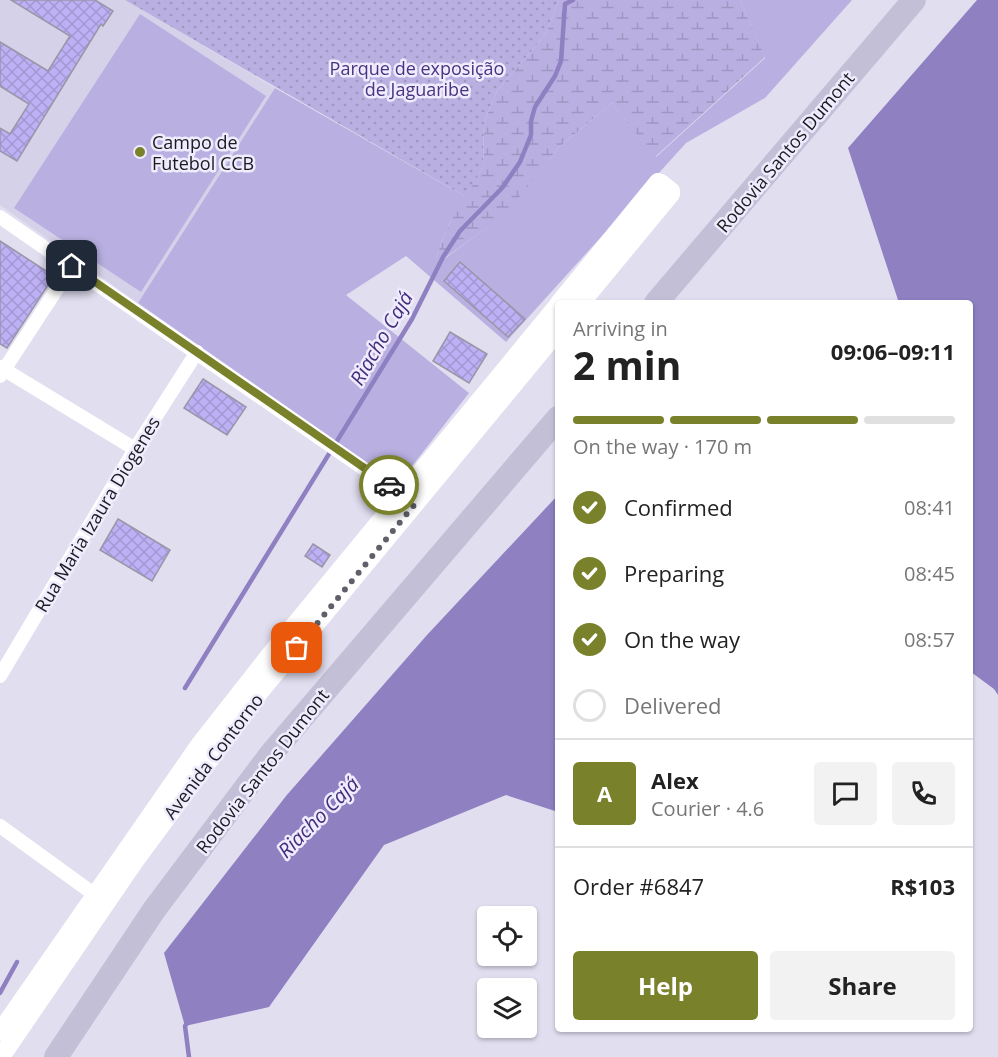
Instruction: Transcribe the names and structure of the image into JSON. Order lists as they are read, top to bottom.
{
  "streets": {
    "highway": ["Rodovia Santos Dumont"],
    "street": ["Rua Maria Izaura Diogenes"]
  },
  "water": ["Riacho Cajá"],
  "parks": ["Parque de exposição de Jaguaribe"],
  "places": ["Campo de Futebol CCB"],
  "page": {
    "heading": ["2 min", "Arriving in", "09:06–09:11"],
    "panel": [
      "Alex",
      "Courier · 4.6",
      "Order #6847",
      "R$103"
    ],
    "bar": "On the way · 170 m",
    "list": [
      ["Confirmed", "08:41"],
      ["Preparing", "08:45"],
      ["On the way", "08:57"],
      "Delivered"
    ],
    "round": "A",
    "buttons": ["Help", "Share"]
  }
}
